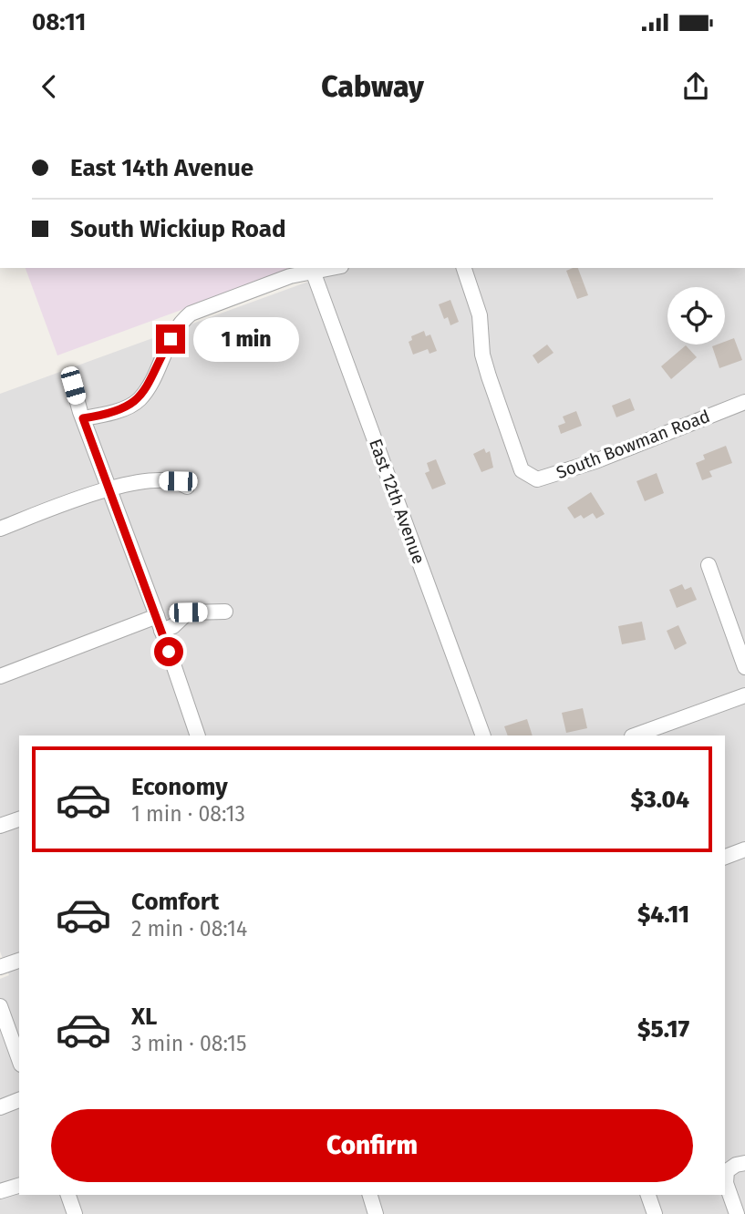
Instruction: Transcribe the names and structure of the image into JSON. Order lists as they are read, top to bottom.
{
  "streets": {
    "street": ["South Bowman Road", "East 12th Avenue"]
  },
  "page": {
    "status": "08:11",
    "header": "Cabway",
    "banner": ["East 14th Avenue", "South Wickiup Road"],
    "bubble": "1 min",
    "list": [
      {
        "name": "Economy",
        "note": "1 min · 08:13",
        "value": "$3.04"
      },
      {
        "name": "Comfort",
        "note": "2 min · 08:14",
        "value": "$4.11"
      },
      {
        "name": "XL",
        "note": "3 min · 08:15",
        "value": "$5.17"
      }
    ],
    "buttons": "Confirm"
  }
}
